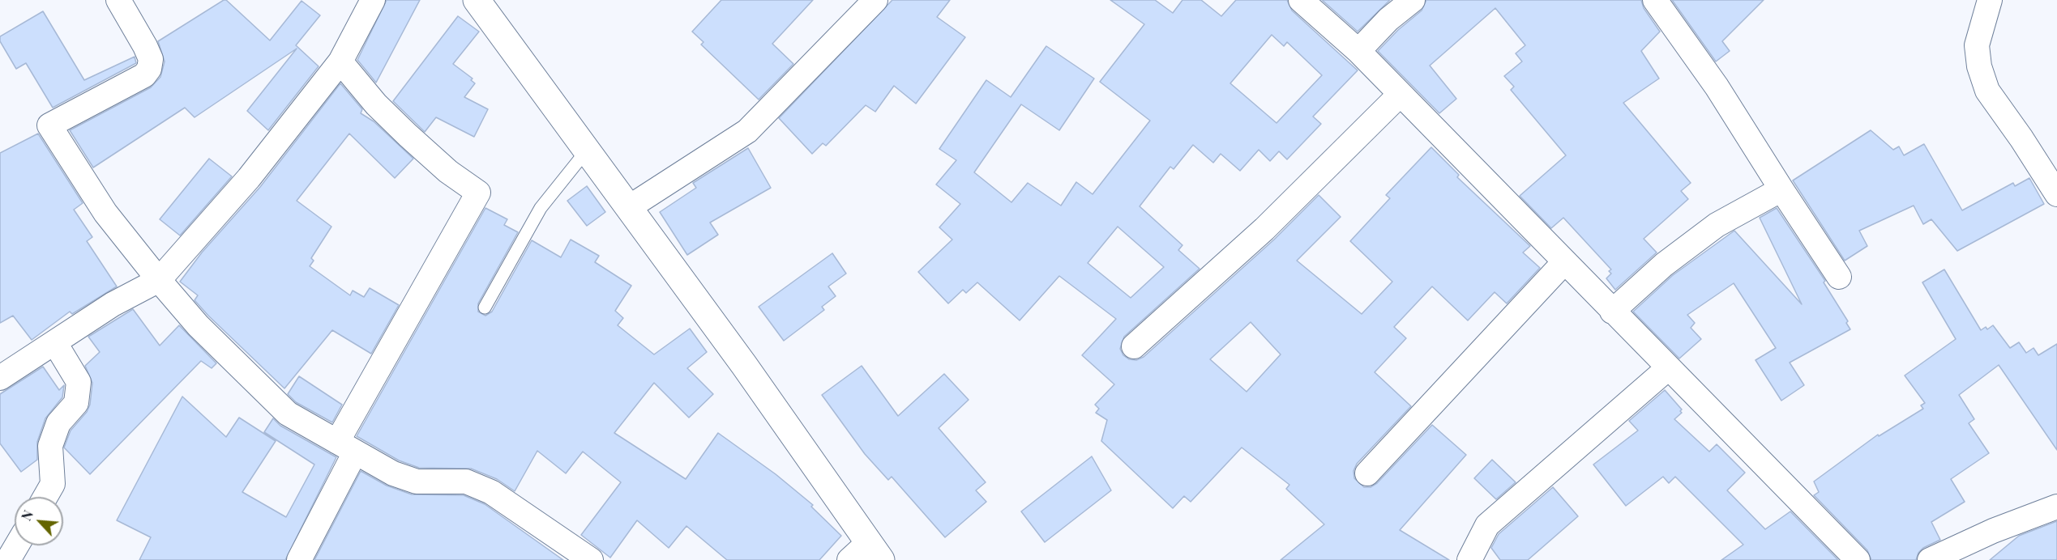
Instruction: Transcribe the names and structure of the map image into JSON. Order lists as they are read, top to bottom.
{
  "north": "top left"
}
